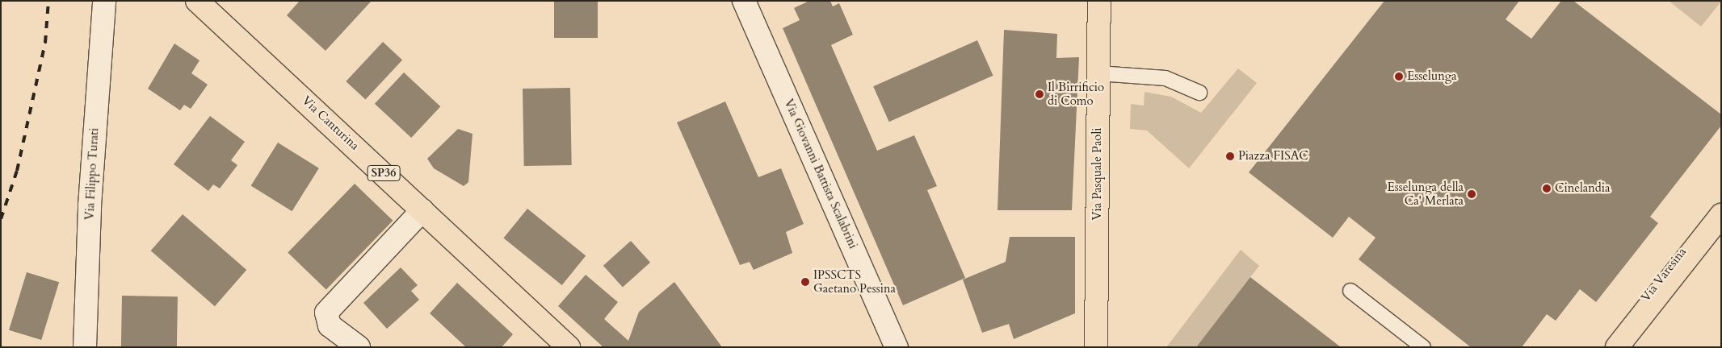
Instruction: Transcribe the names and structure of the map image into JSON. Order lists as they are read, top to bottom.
{
  "streets": {
    "main road": [
      "Via Canturina",
      "SP36",
      "Via Pasquale Paoli",
      "Via Varesina"
    ],
    "street": ["Via Filippo Turati", "Via Giovanni Battista Scalabrini"]
  },
  "places": [
    "Esselunga",
    "Il Birrificio di Como",
    "Piazza FISAC",
    "Cinelandia",
    "Esselunga della Ca' Merlata",
    "IPSSCTS Gaetano Pessina"
  ]
}
